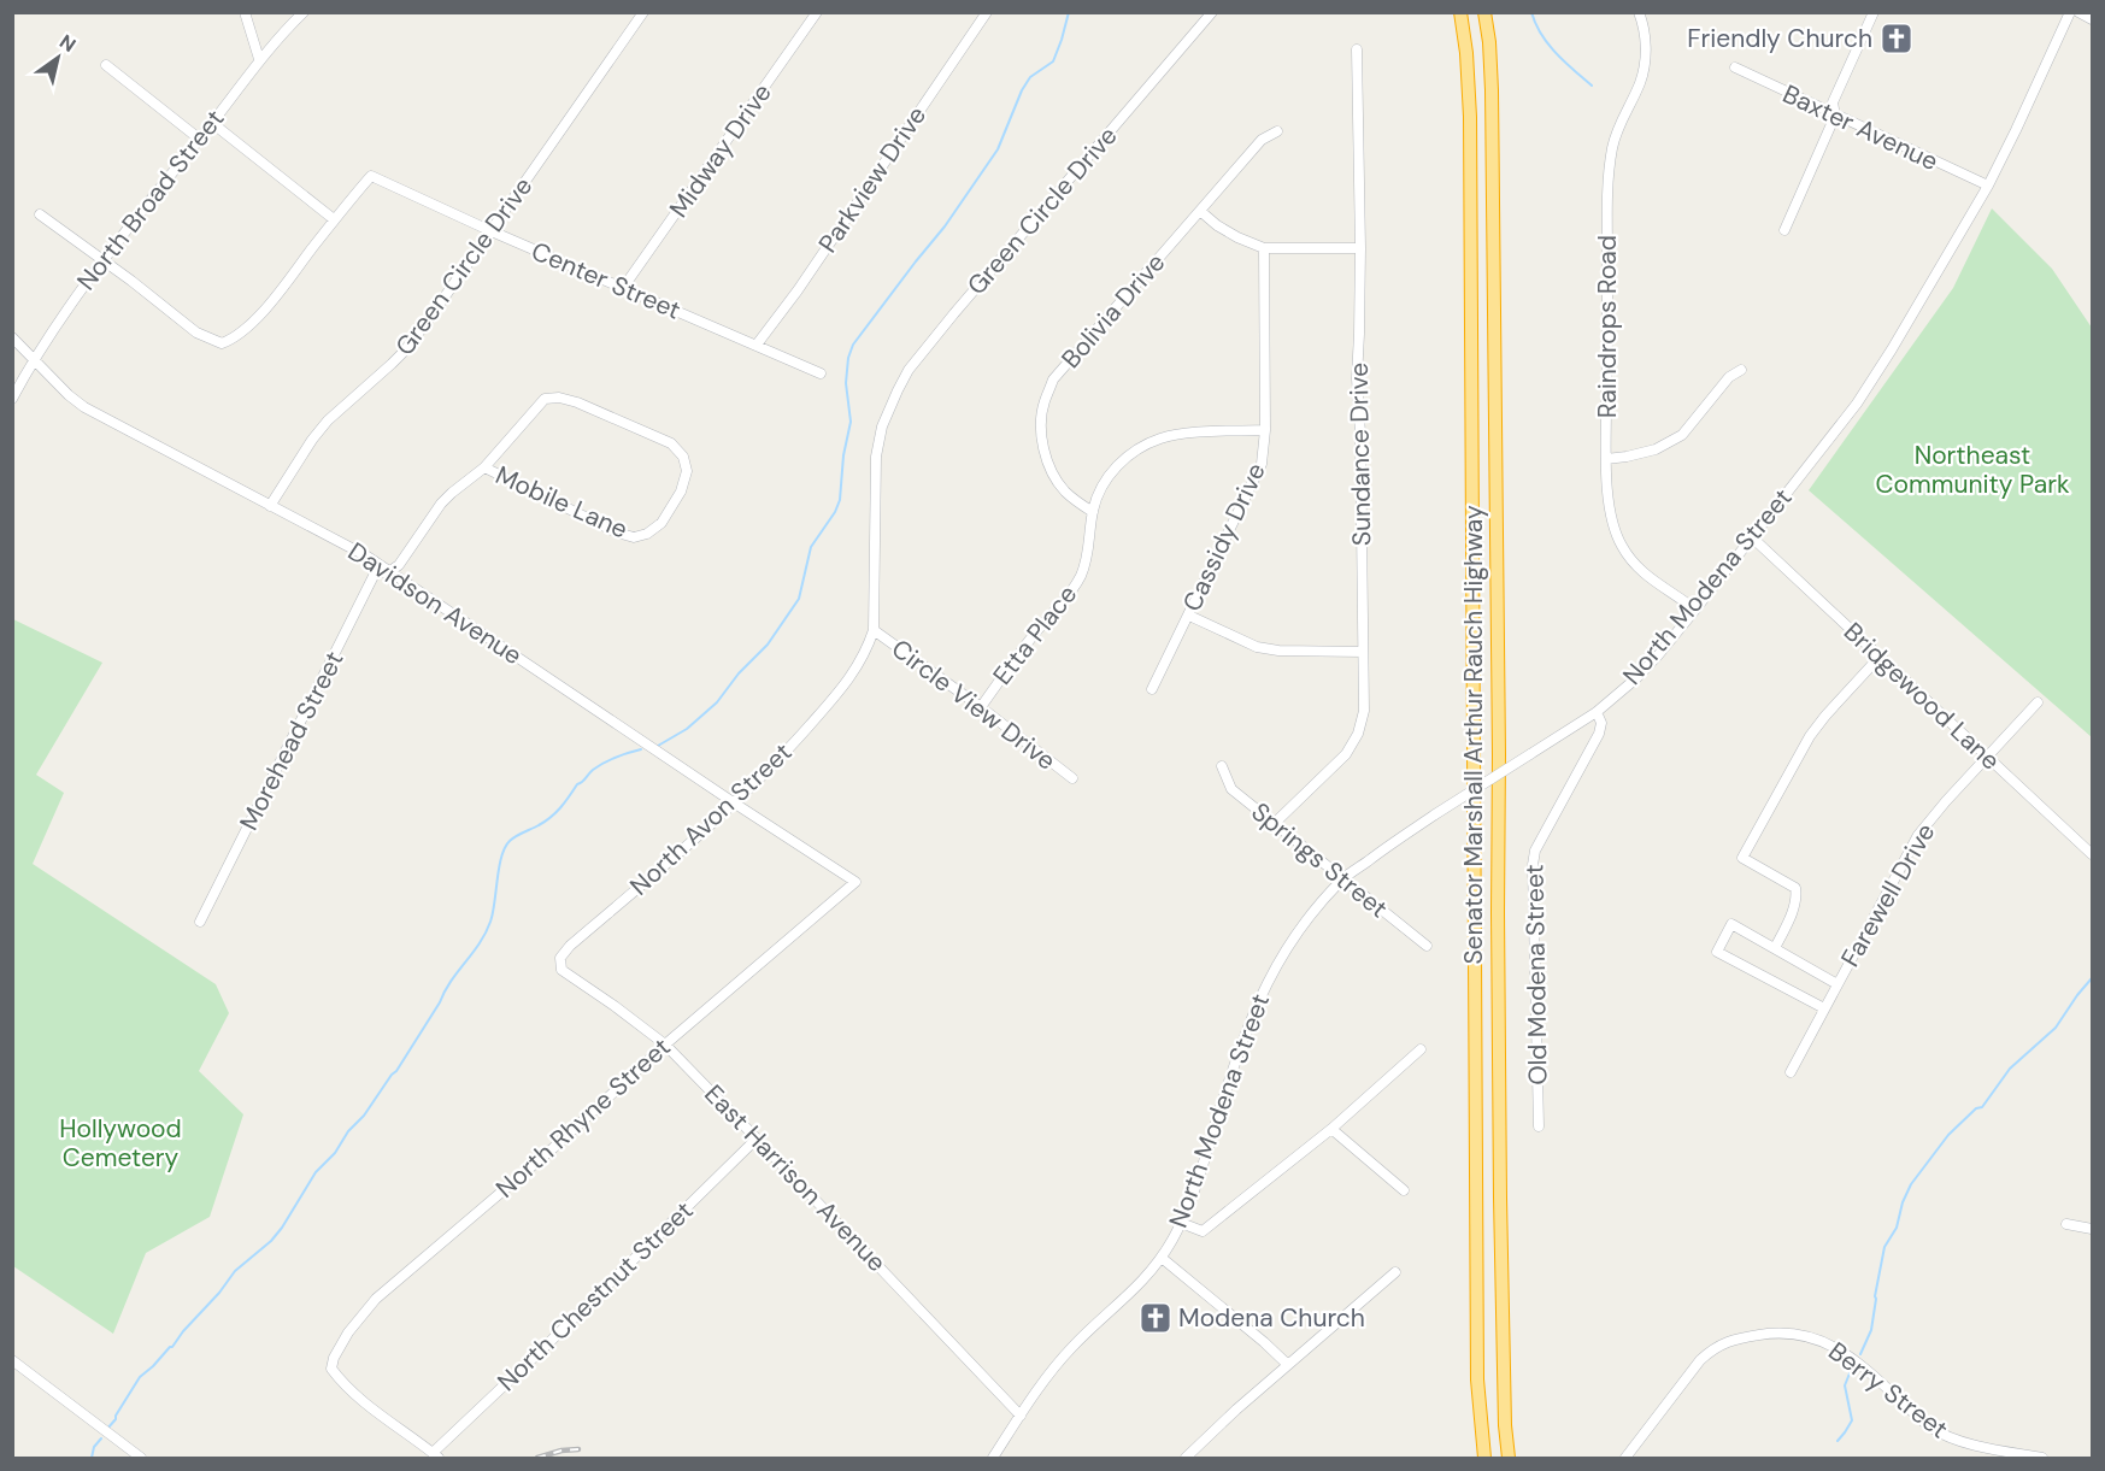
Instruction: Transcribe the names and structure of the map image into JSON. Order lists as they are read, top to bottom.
{
  "streets": {
    "highway": ["Senator Marshall Arthur Rauch Highway"],
    "street": [
      "Baxter Avenue",
      "Midway Drive",
      "Parkview Drive",
      "North Broad Street",
      "Green Circle Drive",
      "Center Street",
      "Bolivia Drive",
      "Raindrops Road",
      "Sundance Drive",
      "Mobile Lane",
      "Cassidy Drive",
      "North Modena Street",
      "Davidson Avenue",
      "Etta Place",
      "Bridgewood Lane",
      "Circle View Drive",
      "Morehead Street",
      "North Avon Street",
      "Springs Street",
      "Farewell Drive",
      "Old Modena Street",
      "North Rhyne Street",
      "East Harrison Avenue",
      "North Chestnut Street",
      "Berry Street"
    ]
  },
  "crossings": [
    ["Baxter Avenue", "North Modena Street"],
    ["Midway Drive", "Center Street"],
    ["Parkview Drive", "Center Street"],
    ["North Broad Street", "Davidson Avenue"],
    ["Green Circle Drive", "Center Street"],
    ["Green Circle Drive", "Davidson Avenue"],
    ["Green Circle Drive", "North Avon Street"],
    ["Bolivia Drive", "Etta Place"],
    ["Raindrops Road", "North Modena Street"],
    ["Sundance Drive", "Springs Street"],
    ["Mobile Lane", "Davidson Avenue"],
    ["Mobile Lane", "Morehead Street"],
    ["Cassidy Drive", "Etta Place"],
    ["North Modena Street", "Bridgewood Lane"],
    ["North Modena Street", "Springs Street"],
    ["North Modena Street", "Old Modena Street"],
    ["North Modena Street", "East Harrison Avenue"],
    ["Davidson Avenue", "Morehead Street"],
    ["Davidson Avenue", "North Avon Street"],
    ["Davidson Avenue", "North Rhyne Street"],
    ["Etta Place", "Circle View Drive"],
    ["Bridgewood Lane", "Farewell Drive"],
    ["Circle View Drive", "North Avon Street"],
    ["North Avon Street", "East Harrison Avenue"],
    ["North Rhyne Street", "East Harrison Avenue"],
    ["North Rhyne Street", "North Chestnut Street"],
    ["East Harrison Avenue", "North Chestnut Street"]
  ],
  "parks": ["Northeast Community Park", "Hollywood Cemetery"],
  "places": {
    "church": ["Friendly Church", "Modena Church"]
  },
  "north": "top right"
}
